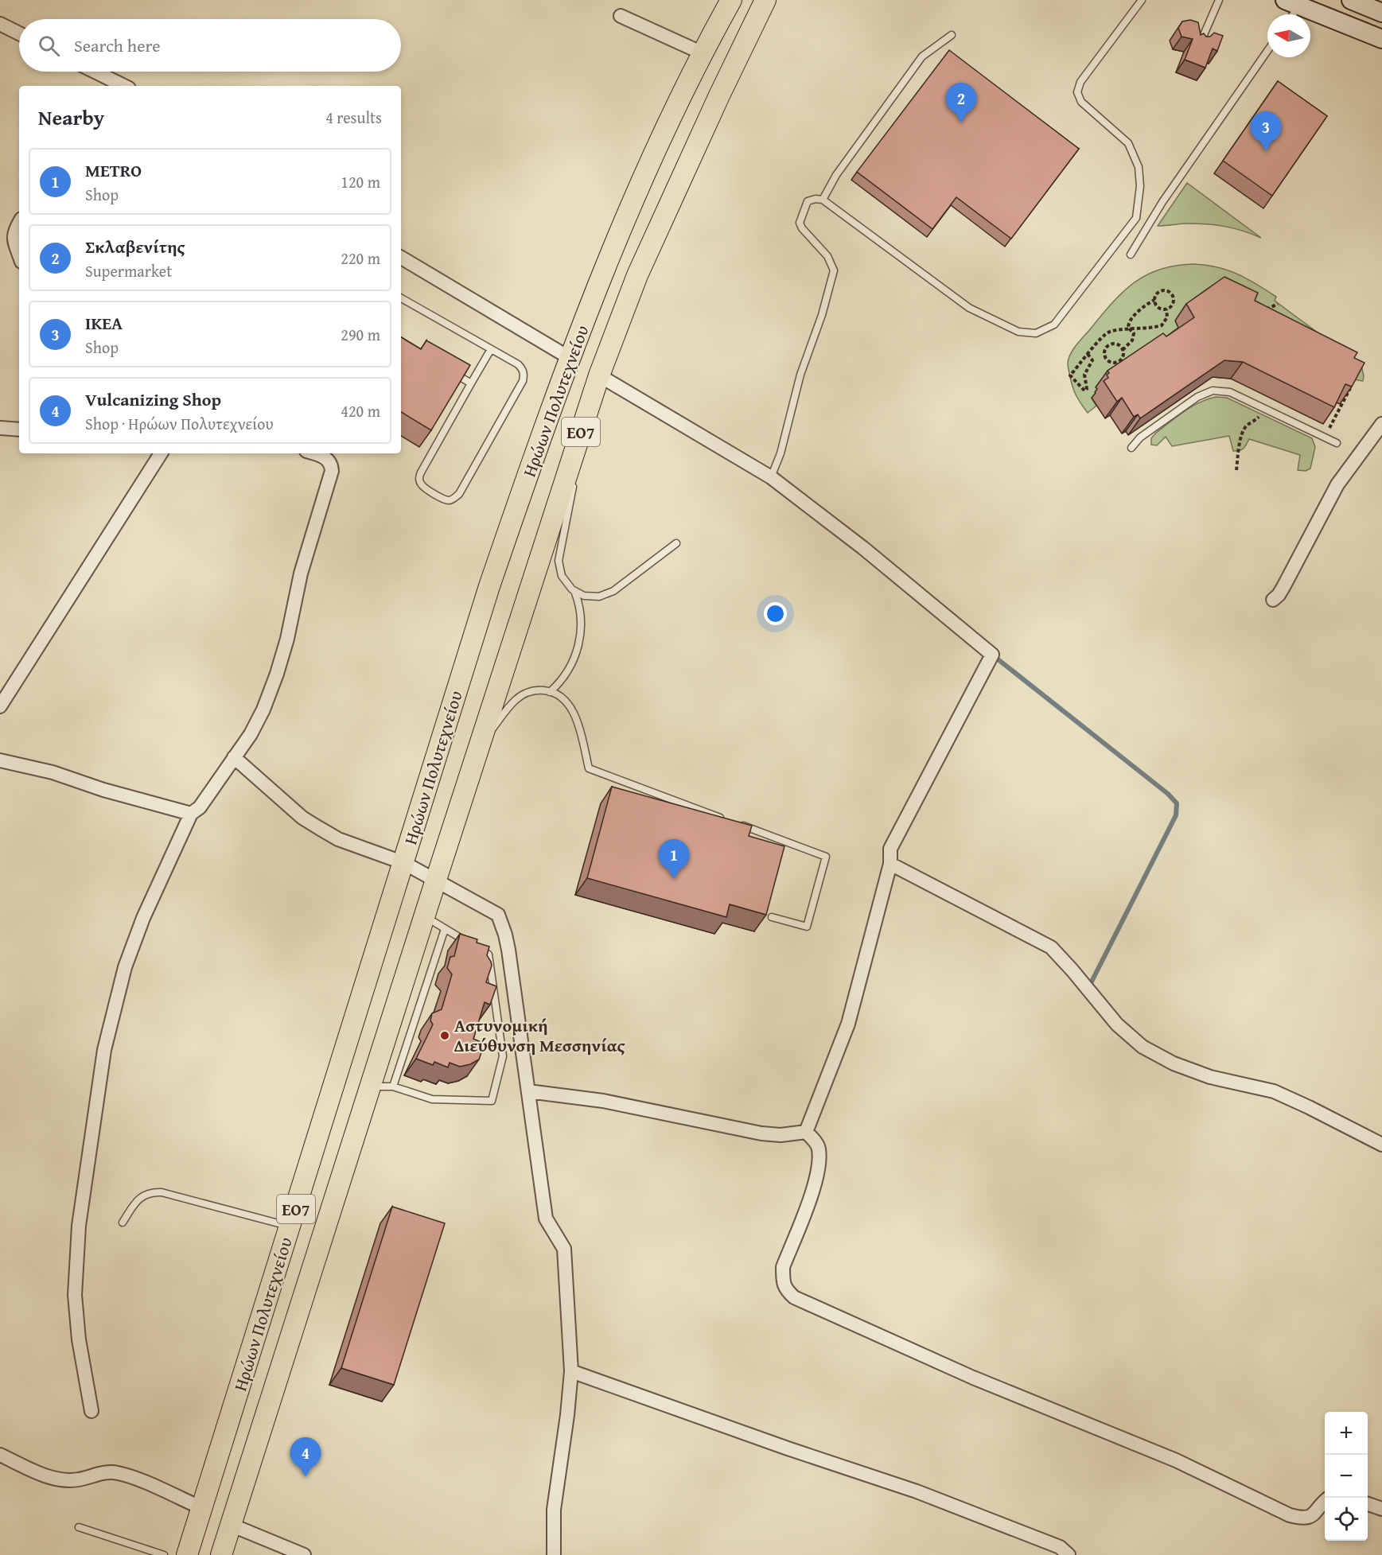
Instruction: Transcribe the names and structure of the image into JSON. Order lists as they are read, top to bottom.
{
  "streets": {
    "main road": ["Ηρώων Πολυτεχνείου", "ΕΟ7"]
  },
  "places": ["Αστυνομική Διεύθυνση Μεσσηνίας"],
  "north": "left",
  "page": {
    "search": "Search here",
    "pins": [
      "2",
      "3",
      "1",
      "4"
    ],
    "heading": ["Nearby", "4 results"],
    "list": [
      {
        "mark": "1",
        "name": "METRO",
        "note": "Shop",
        "value": "120 m"
      },
      {
        "mark": "2",
        "name": "Σκλαβενίτης",
        "note": "Supermarket",
        "value": "220 m"
      },
      {
        "mark": "3",
        "name": "IKEA",
        "note": "Shop",
        "value": "290 m"
      },
      {
        "mark": "4",
        "name": "Vulcanizing Shop",
        "note": "Shop · Ηρώων Πολυτεχνείου",
        "value": "420 m"
      }
    ],
    "map_buttons": ["+", "−"]
  }
}
